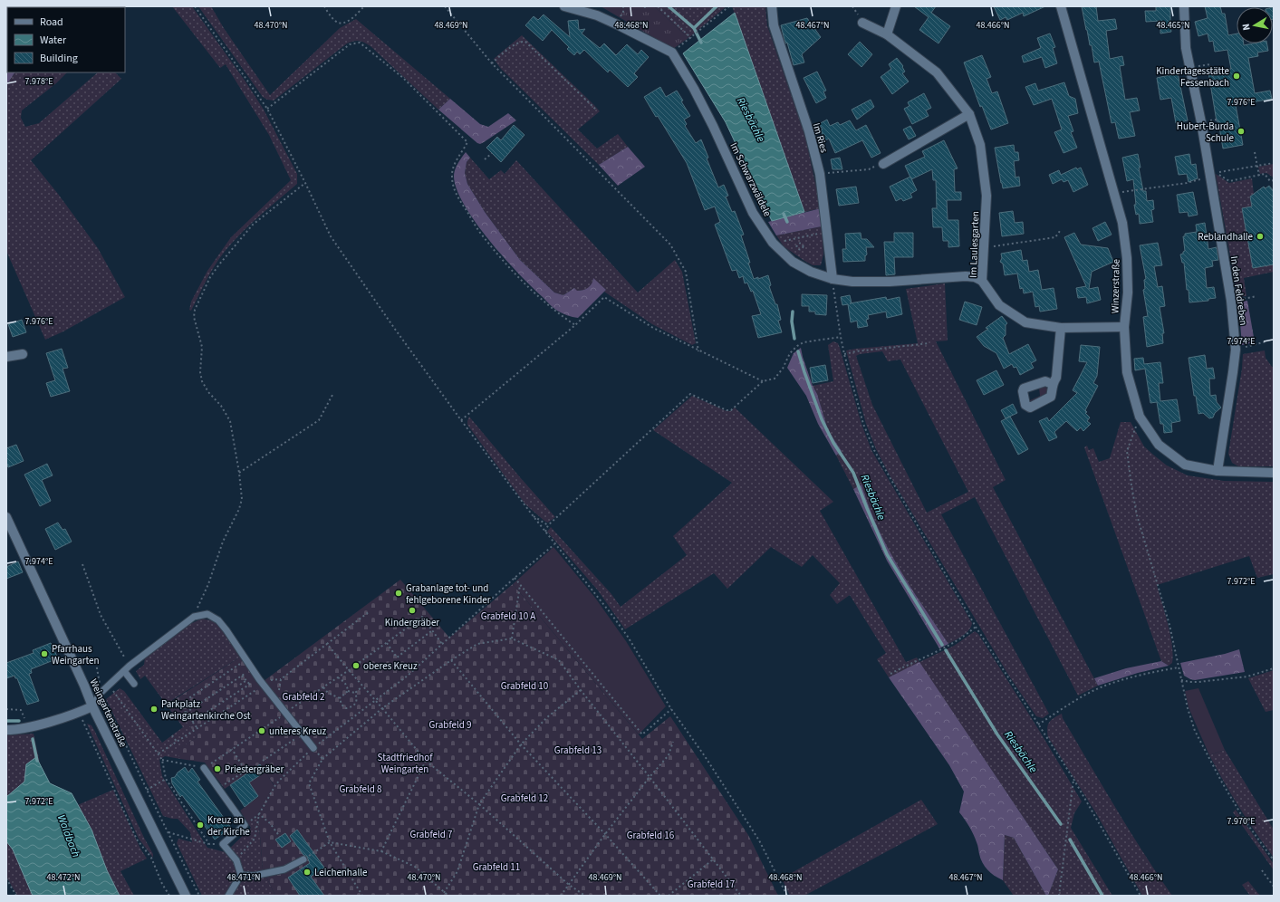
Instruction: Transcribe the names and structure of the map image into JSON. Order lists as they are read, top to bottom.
{
  "streets": {
    "street": [
      "Im Ries",
      "Im Schwarzwäldele",
      "Im Laulesgarten",
      "Winzerstraße",
      "In den Feldreben",
      "Weingartenstraße"
    ]
  },
  "crossings": [
    ["Im Ries", "Im Schwarzwäldele"],
    ["Im Schwarzwäldele", "Im Laulesgarten"],
    ["Im Laulesgarten", "Winzerstraße"],
    ["Winzerstraße", "In den Feldreben"]
  ],
  "water": ["Riesbächle", "Waldbach"],
  "parks": [
    "Grabfeld 10 A",
    "Grabfeld 10",
    "Grabfeld 2",
    "Grabfeld 9",
    "Grabfeld 13",
    "Stadtfriedhof Weingarten",
    "Grabfeld 8",
    "Grabfeld 12",
    "Grabfeld 7",
    "Grabfeld 16",
    "Grabfeld 11",
    "Grabfeld 17"
  ],
  "places": [
    "Kindertagesstätte Fessenbach",
    "Hubert-Burda Schule",
    "Reblandhalle",
    "Grabanlage tot- und fehlgeborene Kinder",
    "Kindergräber",
    "Pfarrhaus Weingarten",
    "oberes Kreuz",
    "Parkplatz Weingartenkirche Ost",
    "unteres Kreuz",
    "Priestergräber",
    "Kreuz an der Kirche",
    "Leichenhalle"
  ],
  "legend": ["Road", "Water", "Building"],
  "north": "left",
  "coordinates": [
    "48.470°N",
    "48.469°N",
    "48.468°N",
    "48.467°N",
    "48.466°N",
    "48.465°N",
    "7.978°E",
    "7.976°E",
    "7.974°E",
    "7.972°E",
    "7.970°E",
    "48.472°N",
    "48.471°N"
  ]
}
